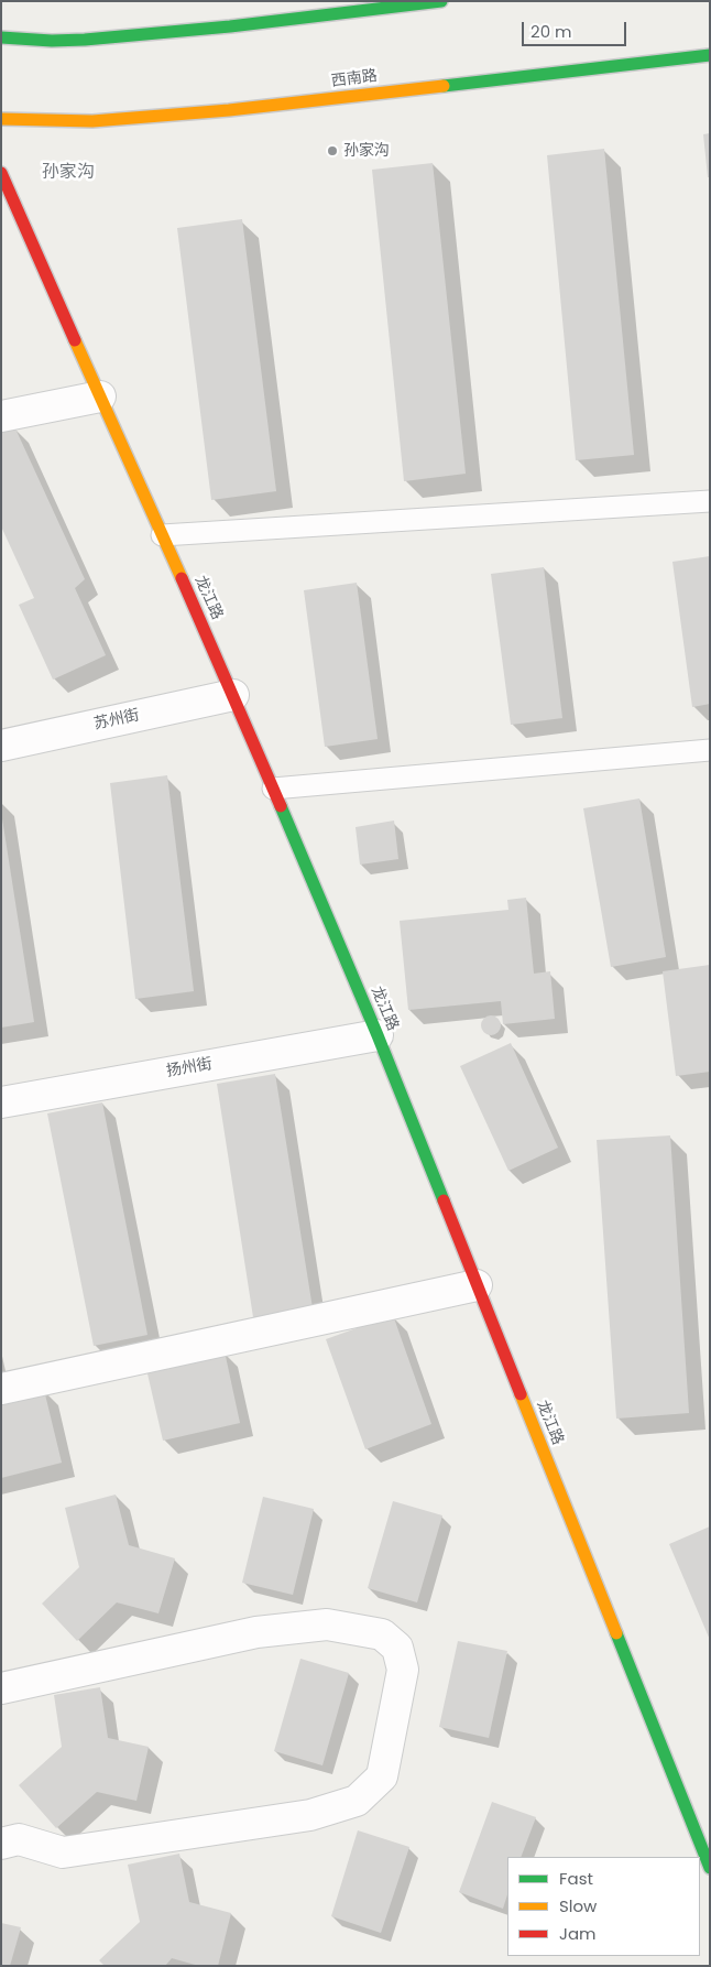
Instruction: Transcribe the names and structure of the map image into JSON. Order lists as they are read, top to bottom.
{
  "streets": {
    "street": [
      "西南路",
      "龙江路",
      "苏州街",
      "扬州街"
    ]
  },
  "crossings": [
    ["龙江路", "苏州街"],
    ["龙江路", "扬州街"]
  ],
  "districts": ["孙家沟"],
  "places": ["孙家沟"],
  "legend": ["Fast", "Slow", "Jam"],
  "scale_bar": "20 m"
}
